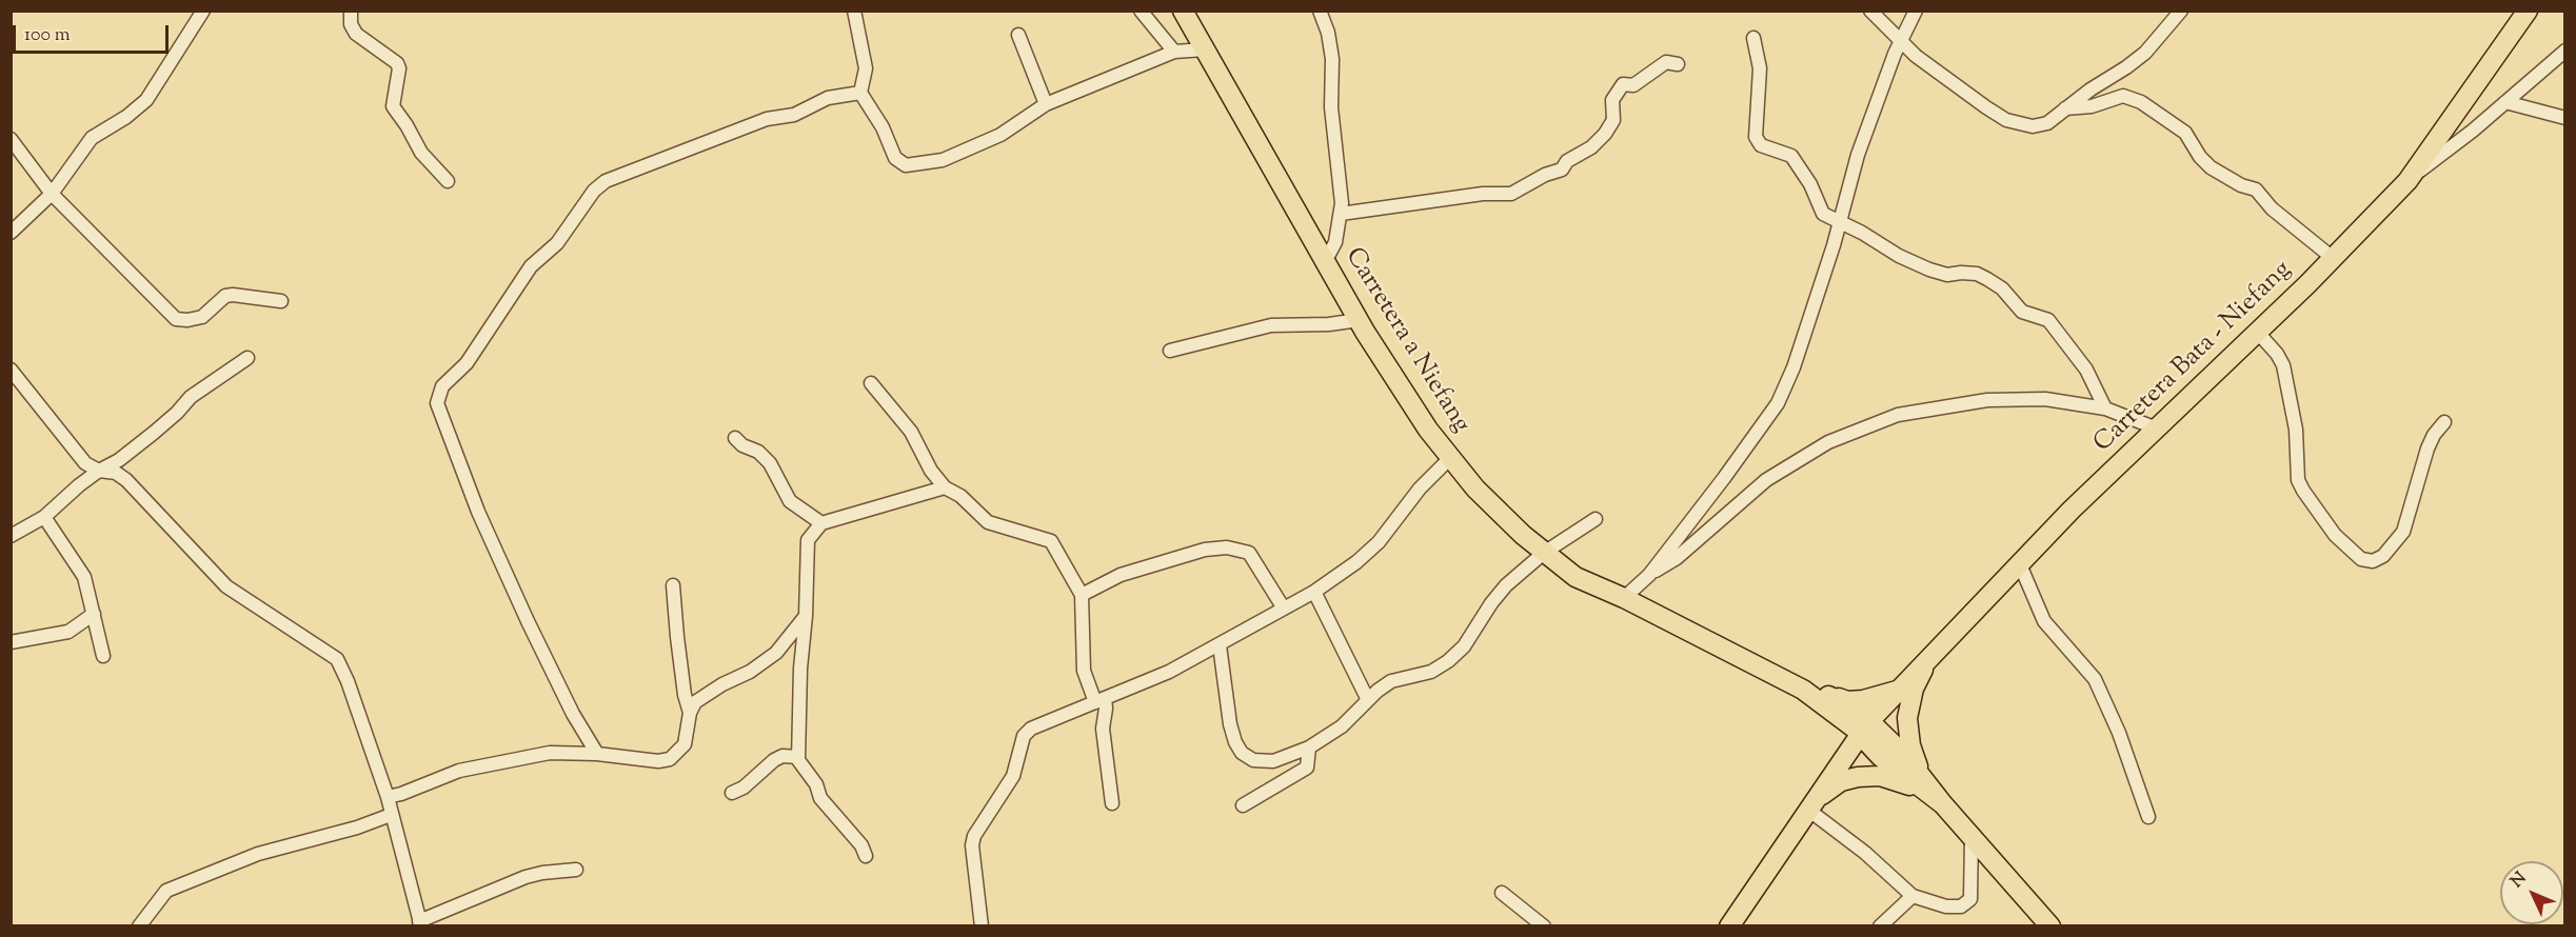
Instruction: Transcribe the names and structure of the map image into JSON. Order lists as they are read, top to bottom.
{
  "streets": {
    "main road": ["Carretera a Niefang", "Carretera Bata - Niefang"]
  },
  "scale_bar": "100 m",
  "north": "top left"
}
